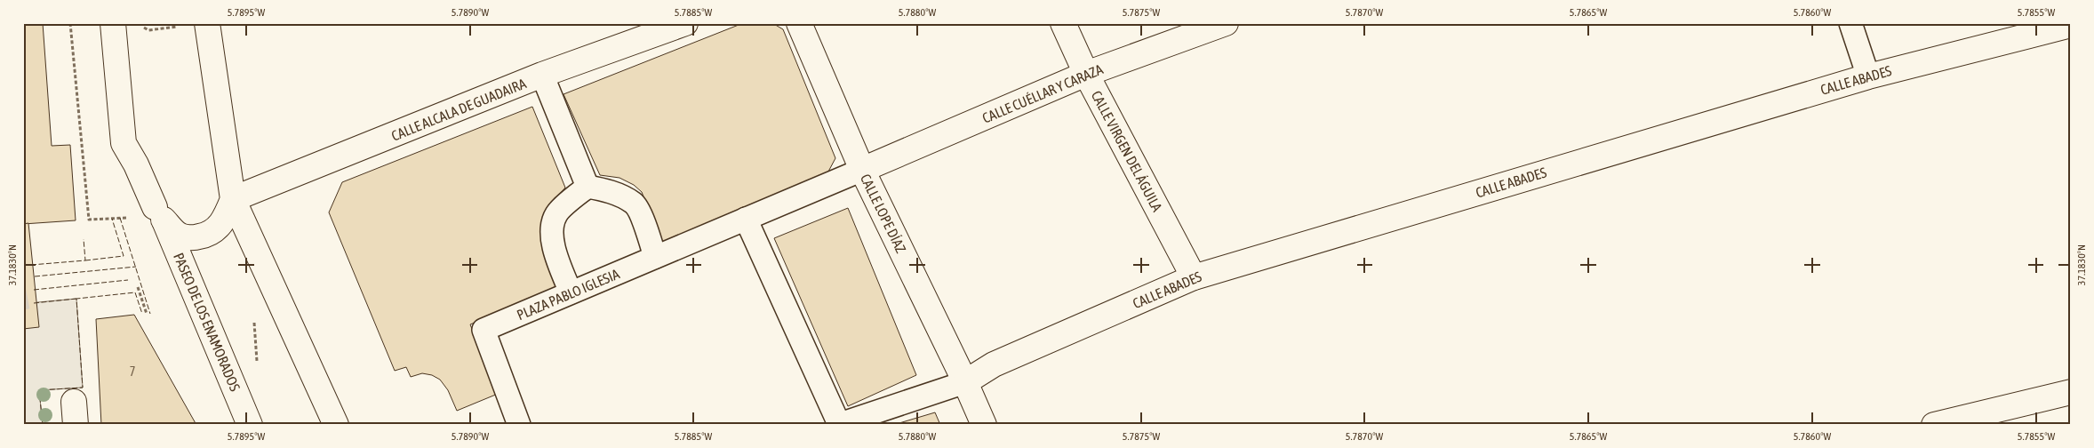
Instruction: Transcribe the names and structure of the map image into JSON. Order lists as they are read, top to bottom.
{
  "streets": {
    "street": [
      "CALLE ABADES",
      "CALLE CUÉLLAR Y CARAZA",
      "CALLE ALCALA DE GUADAIRA",
      "CALLE VIRGEN DEL ÁGUILA",
      "CALLE LOPE DÍAZ",
      "PLAZA PABLO IGLESIA",
      "PASEO DE LOS ENAMORADOS"
    ]
  },
  "crossings": [
    ["CALLE ABADES", "CALLE VIRGEN DEL ÁGUILA"],
    ["CALLE ABADES", "CALLE LOPE DÍAZ"],
    ["CALLE CUÉLLAR Y CARAZA", "CALLE VIRGEN DEL ÁGUILA"],
    ["CALLE CUÉLLAR Y CARAZA", "CALLE LOPE DÍAZ"],
    ["CALLE CUÉLLAR Y CARAZA", "PLAZA PABLO IGLESIA"],
    ["CALLE LOPE DÍAZ", "PLAZA PABLO IGLESIA"]
  ],
  "house_numbers": ["7"],
  "coordinates": [
    "5.7895°W",
    "5.7890°W",
    "5.7885°W",
    "5.7880°W",
    "5.7875°W",
    "5.7870°W",
    "5.7865°W",
    "5.7860°W",
    "5.7855°W",
    "37.1830°N"
  ]
}
